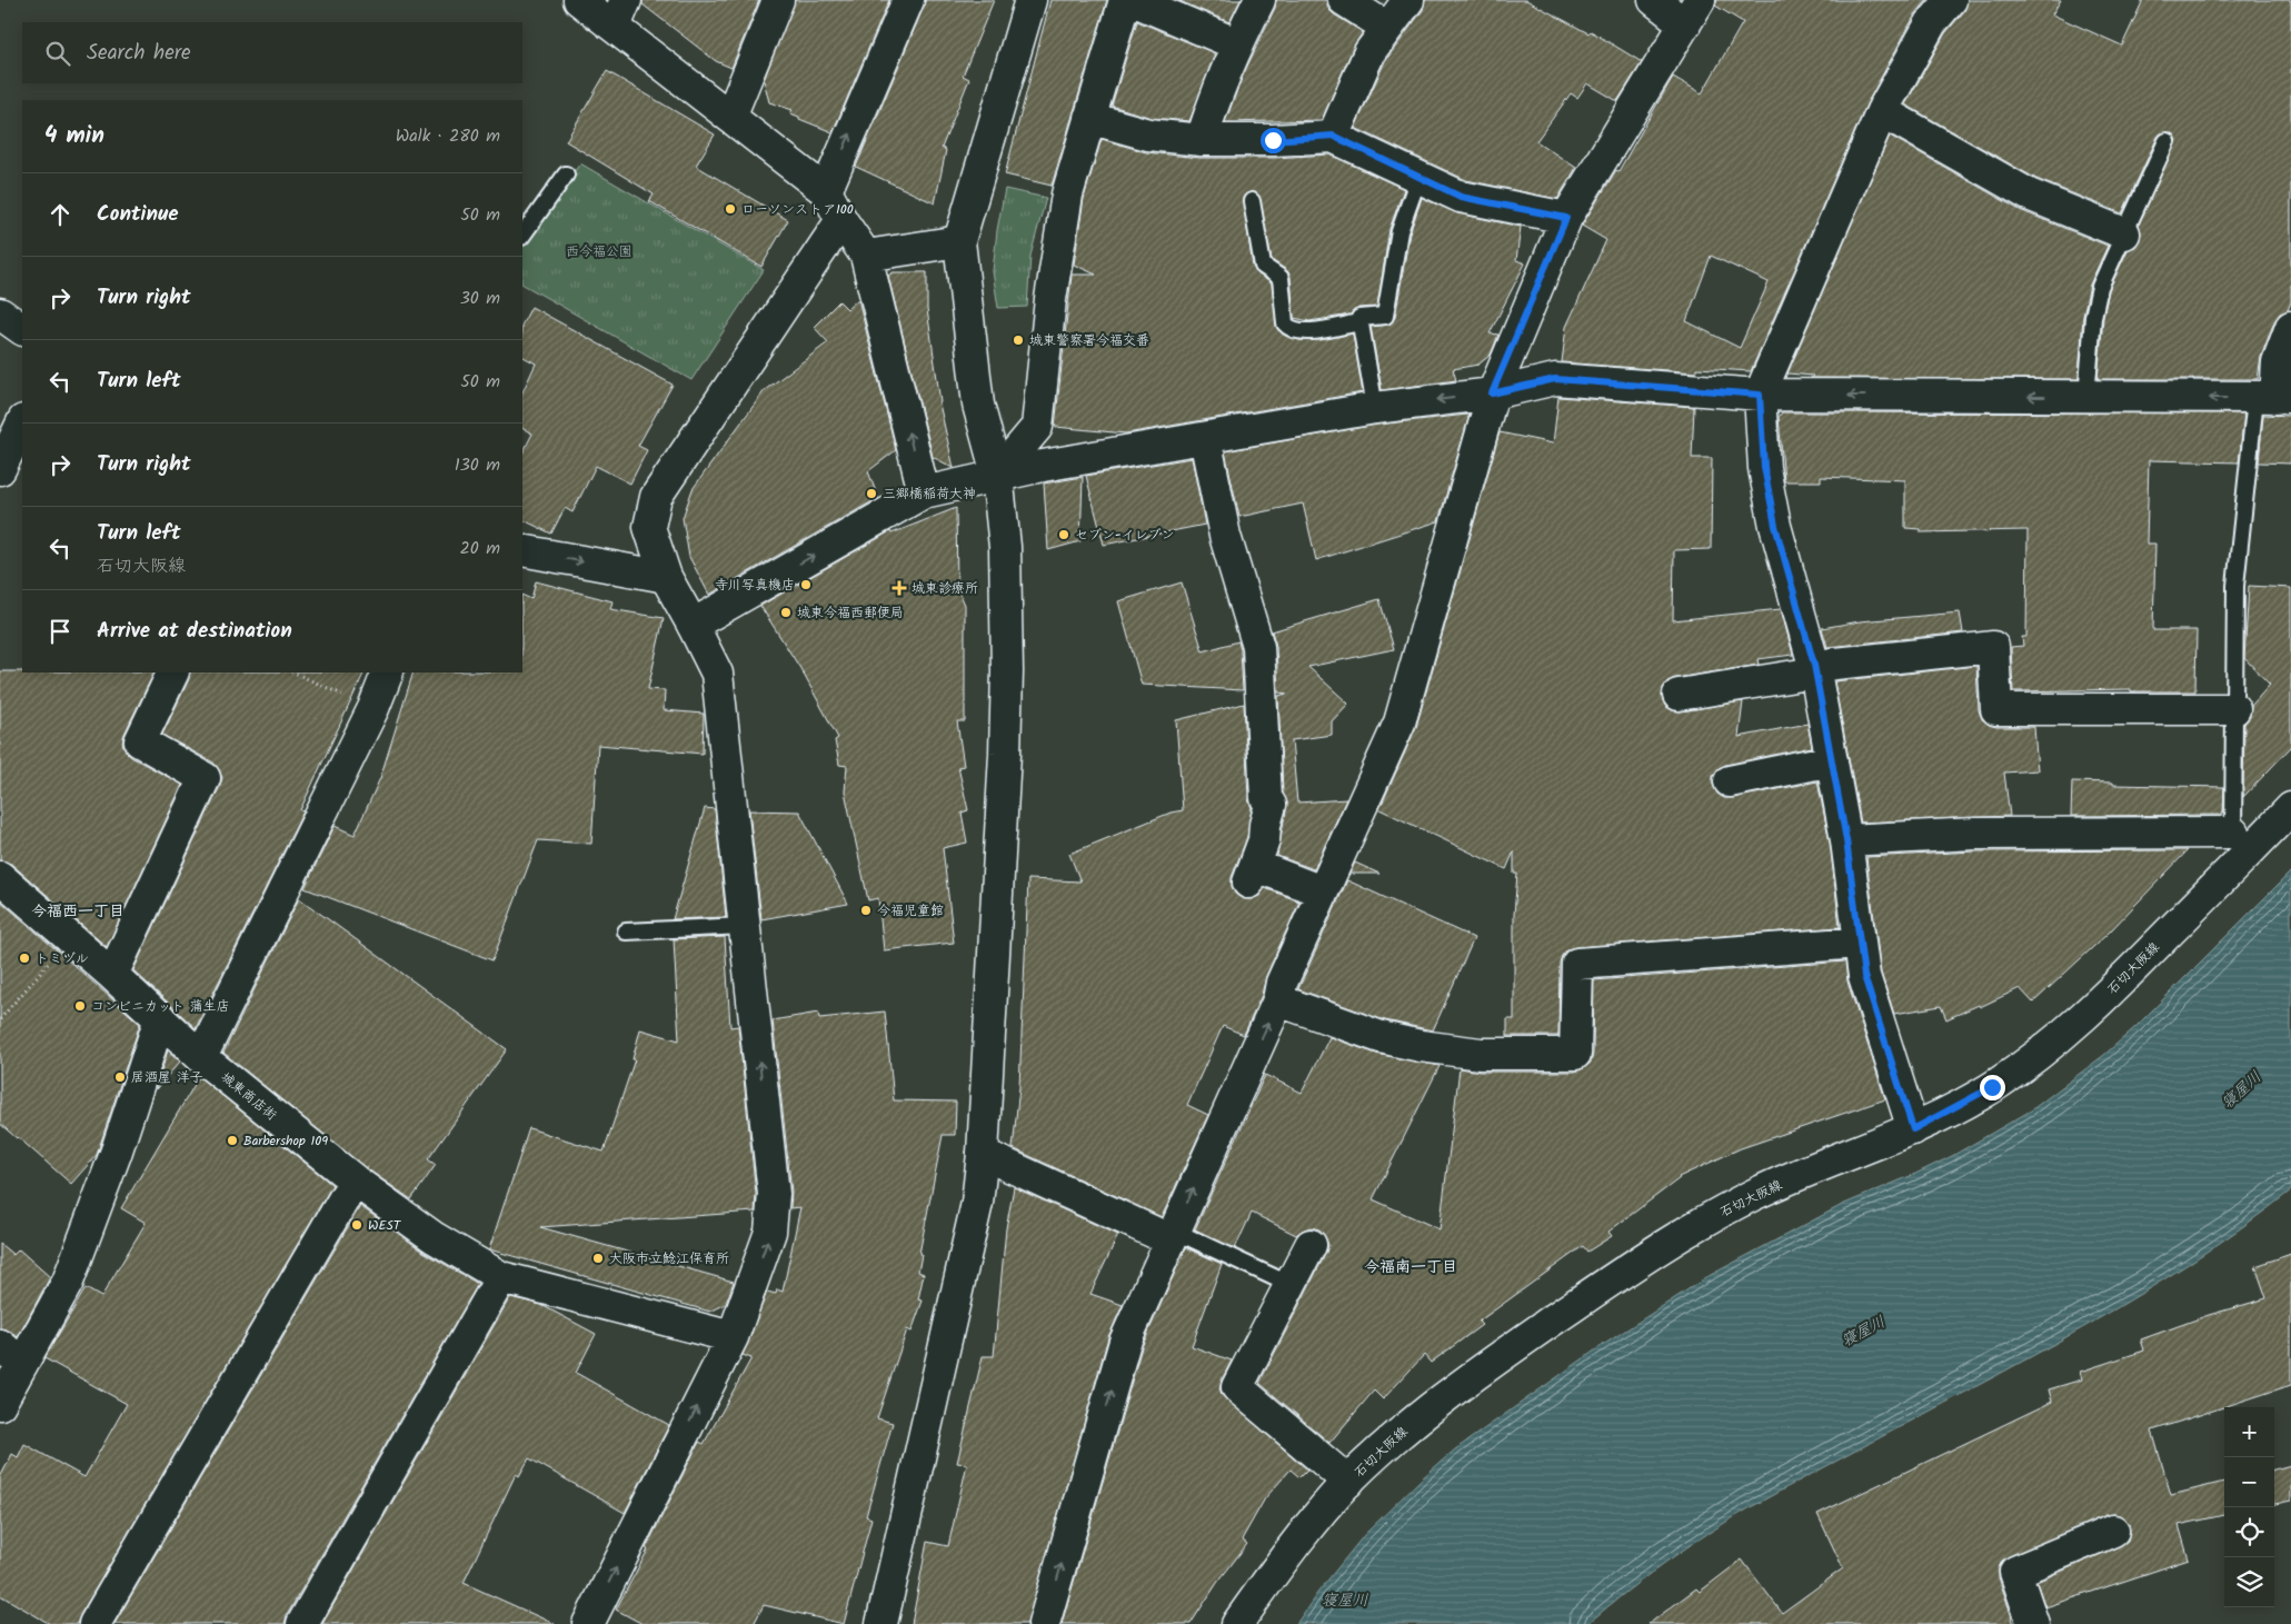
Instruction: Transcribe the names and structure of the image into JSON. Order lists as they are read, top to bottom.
{
  "streets": {
    "street": ["石切大阪線", "城東商店街"]
  },
  "districts": ["今福西一丁目", "今福南一丁目"],
  "water": ["寝屋川"],
  "parks": ["西今福公園"],
  "places": {
    "other": [
      "ローソンストア100",
      "城東警察署今福交番",
      "三郷橋稲荷大神",
      "セブン-イレブン",
      "寺川写真機店",
      "城東今福西郵便局",
      "今福児童館",
      "トミヅル",
      "コンビニカット 蒲生店",
      "居酒屋 洋子",
      "Barbershop 109",
      "WEST",
      "大阪市立鯰江保育所"
    ],
    "health": ["城東診療所"]
  },
  "page": {
    "search": "Search here",
    "heading": ["4 min", "Walk · 280 m"],
    "list": [
      ["Continue", "50 m"],
      ["Turn right", "30 m"],
      ["Turn left", "50 m"],
      ["Turn right", "130 m"],
      ["Turn left", "石切大阪線", "20 m"],
      "Arrive at destination"
    ],
    "map_buttons": ["+", "−"]
  }
}
